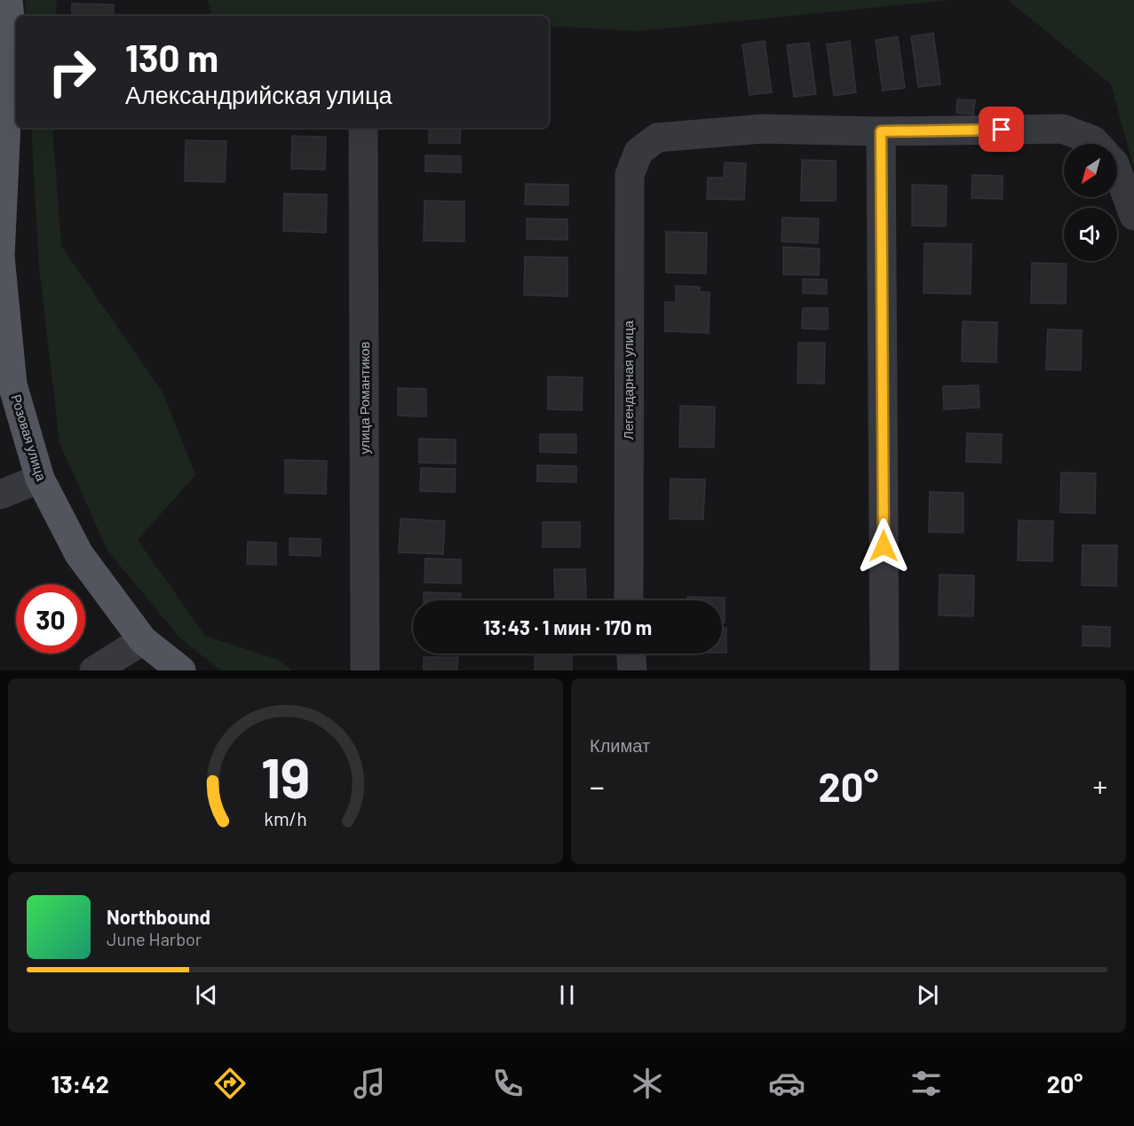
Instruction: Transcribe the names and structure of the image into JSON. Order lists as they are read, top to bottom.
{
  "streets": {
    "main road": ["Розовая улица"],
    "street": ["Легендарная улица", "улица Романтиков"]
  },
  "north": "bottom left",
  "page": {
    "turn": ["130 m", "Александрийская улица"],
    "limit": "30",
    "trip": "13:43 · 1 мин · 170 m",
    "tile": "Климат",
    "heat": ["−", "20°", "+"],
    "song": ["Northbound", "June Harbor"],
    "tabs": ["13:42", "20°"],
    "gauge": ["19", "km/h"]
  }
}
